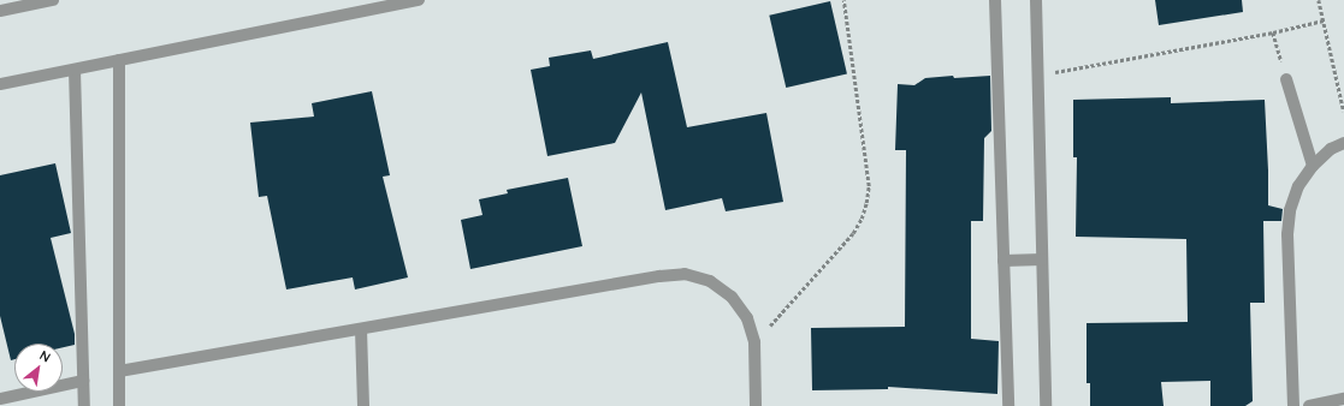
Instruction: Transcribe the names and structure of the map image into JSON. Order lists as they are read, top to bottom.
{
  "north": "top right"
}
